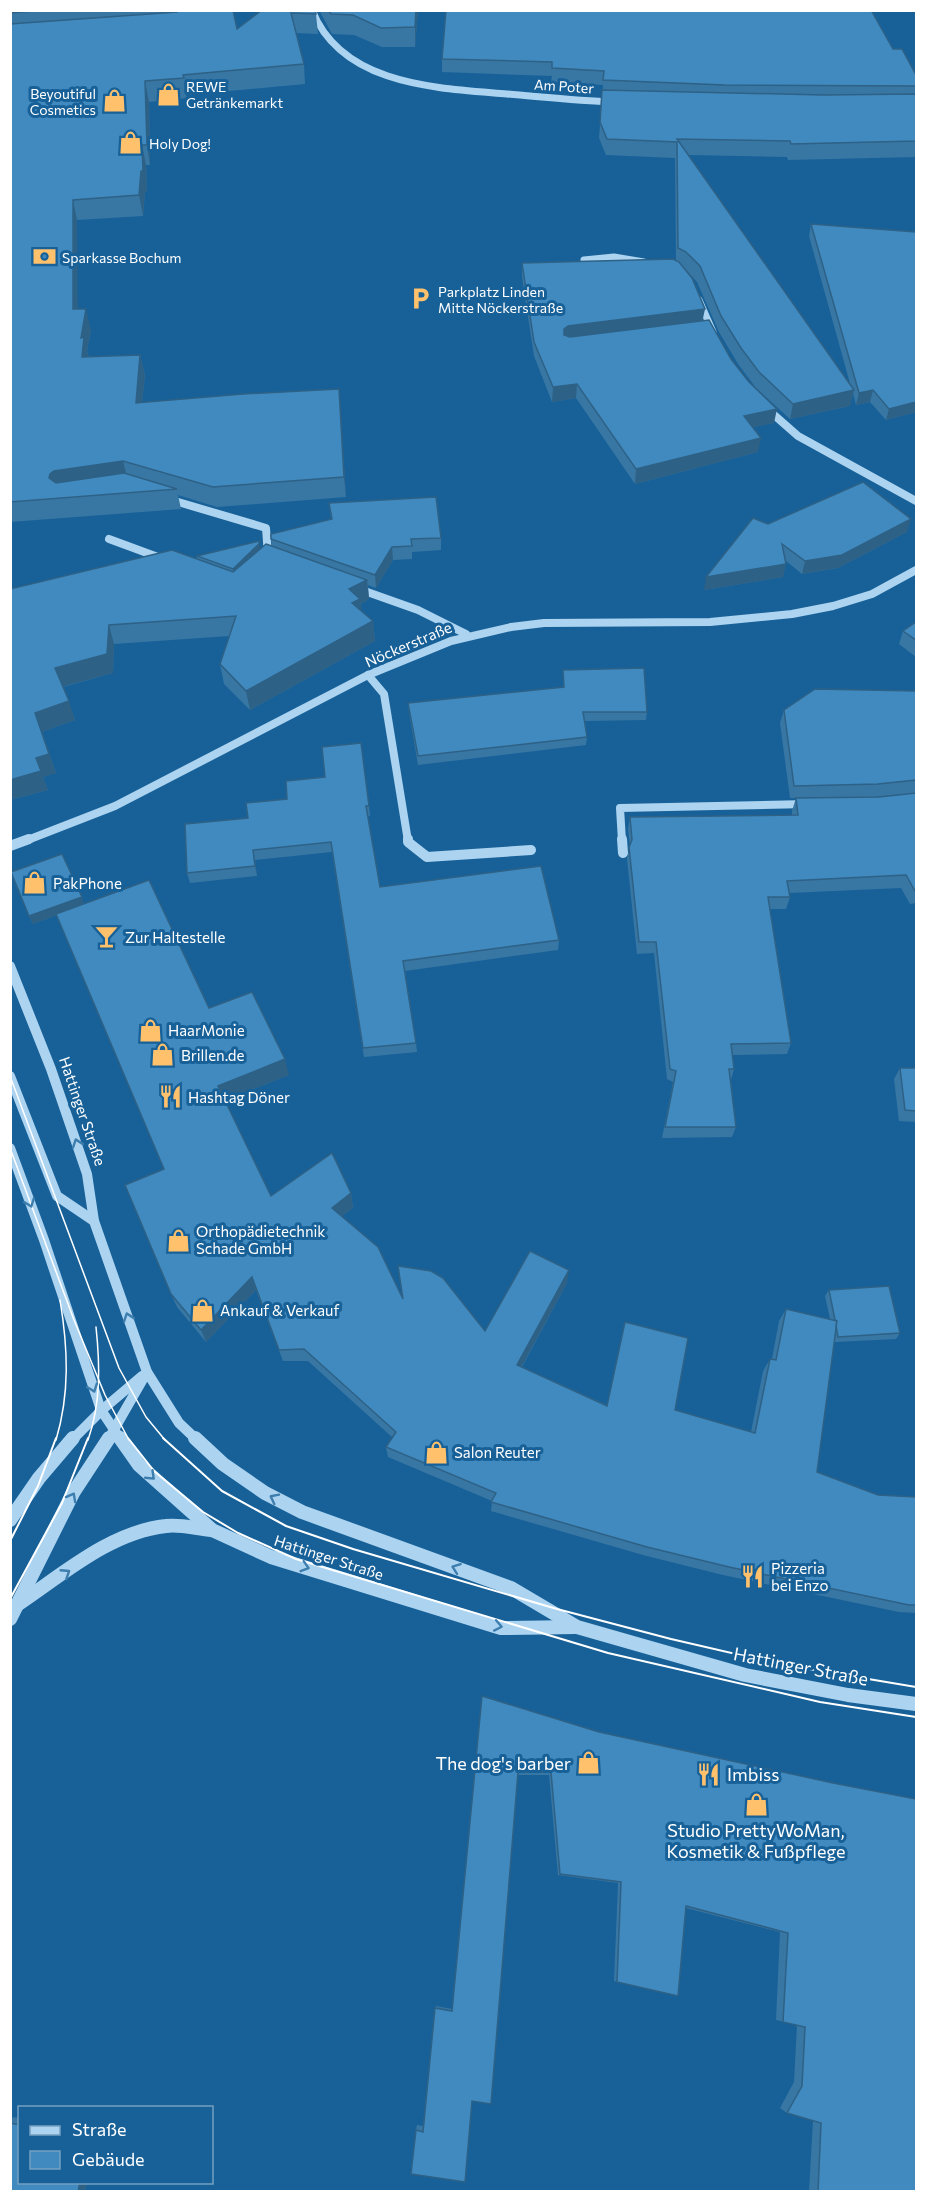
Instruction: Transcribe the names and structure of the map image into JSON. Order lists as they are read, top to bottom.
{
  "streets": {
    "street": ["Am Poter", "Nöckerstraße", "Hattinger Straße"]
  },
  "places": {
    "shop": [
      "REWE Getränkemarkt",
      "Beyoutiful Cosmetics",
      "Holy Dog!",
      "PakPhone",
      "HaarMonie",
      "Brillen.de",
      "Orthopädietechnik Schade GmbH",
      "Ankauf & Verkauf",
      "Salon Reuter",
      "The dog's barber",
      "Studio PrettyWoMan, Kosmetik & Fußpflege"
    ],
    "bank": ["Sparkasse Bochum"],
    "parking": ["Parkplatz Linden Mitte Nöckerstraße"],
    "bar": ["Zur Haltestelle"],
    "restaurant": ["Hashtag Döner", "Pizzeria bei Enzo", "Imbiss"]
  },
  "legend": ["Straße", "Gebäude"]
}
